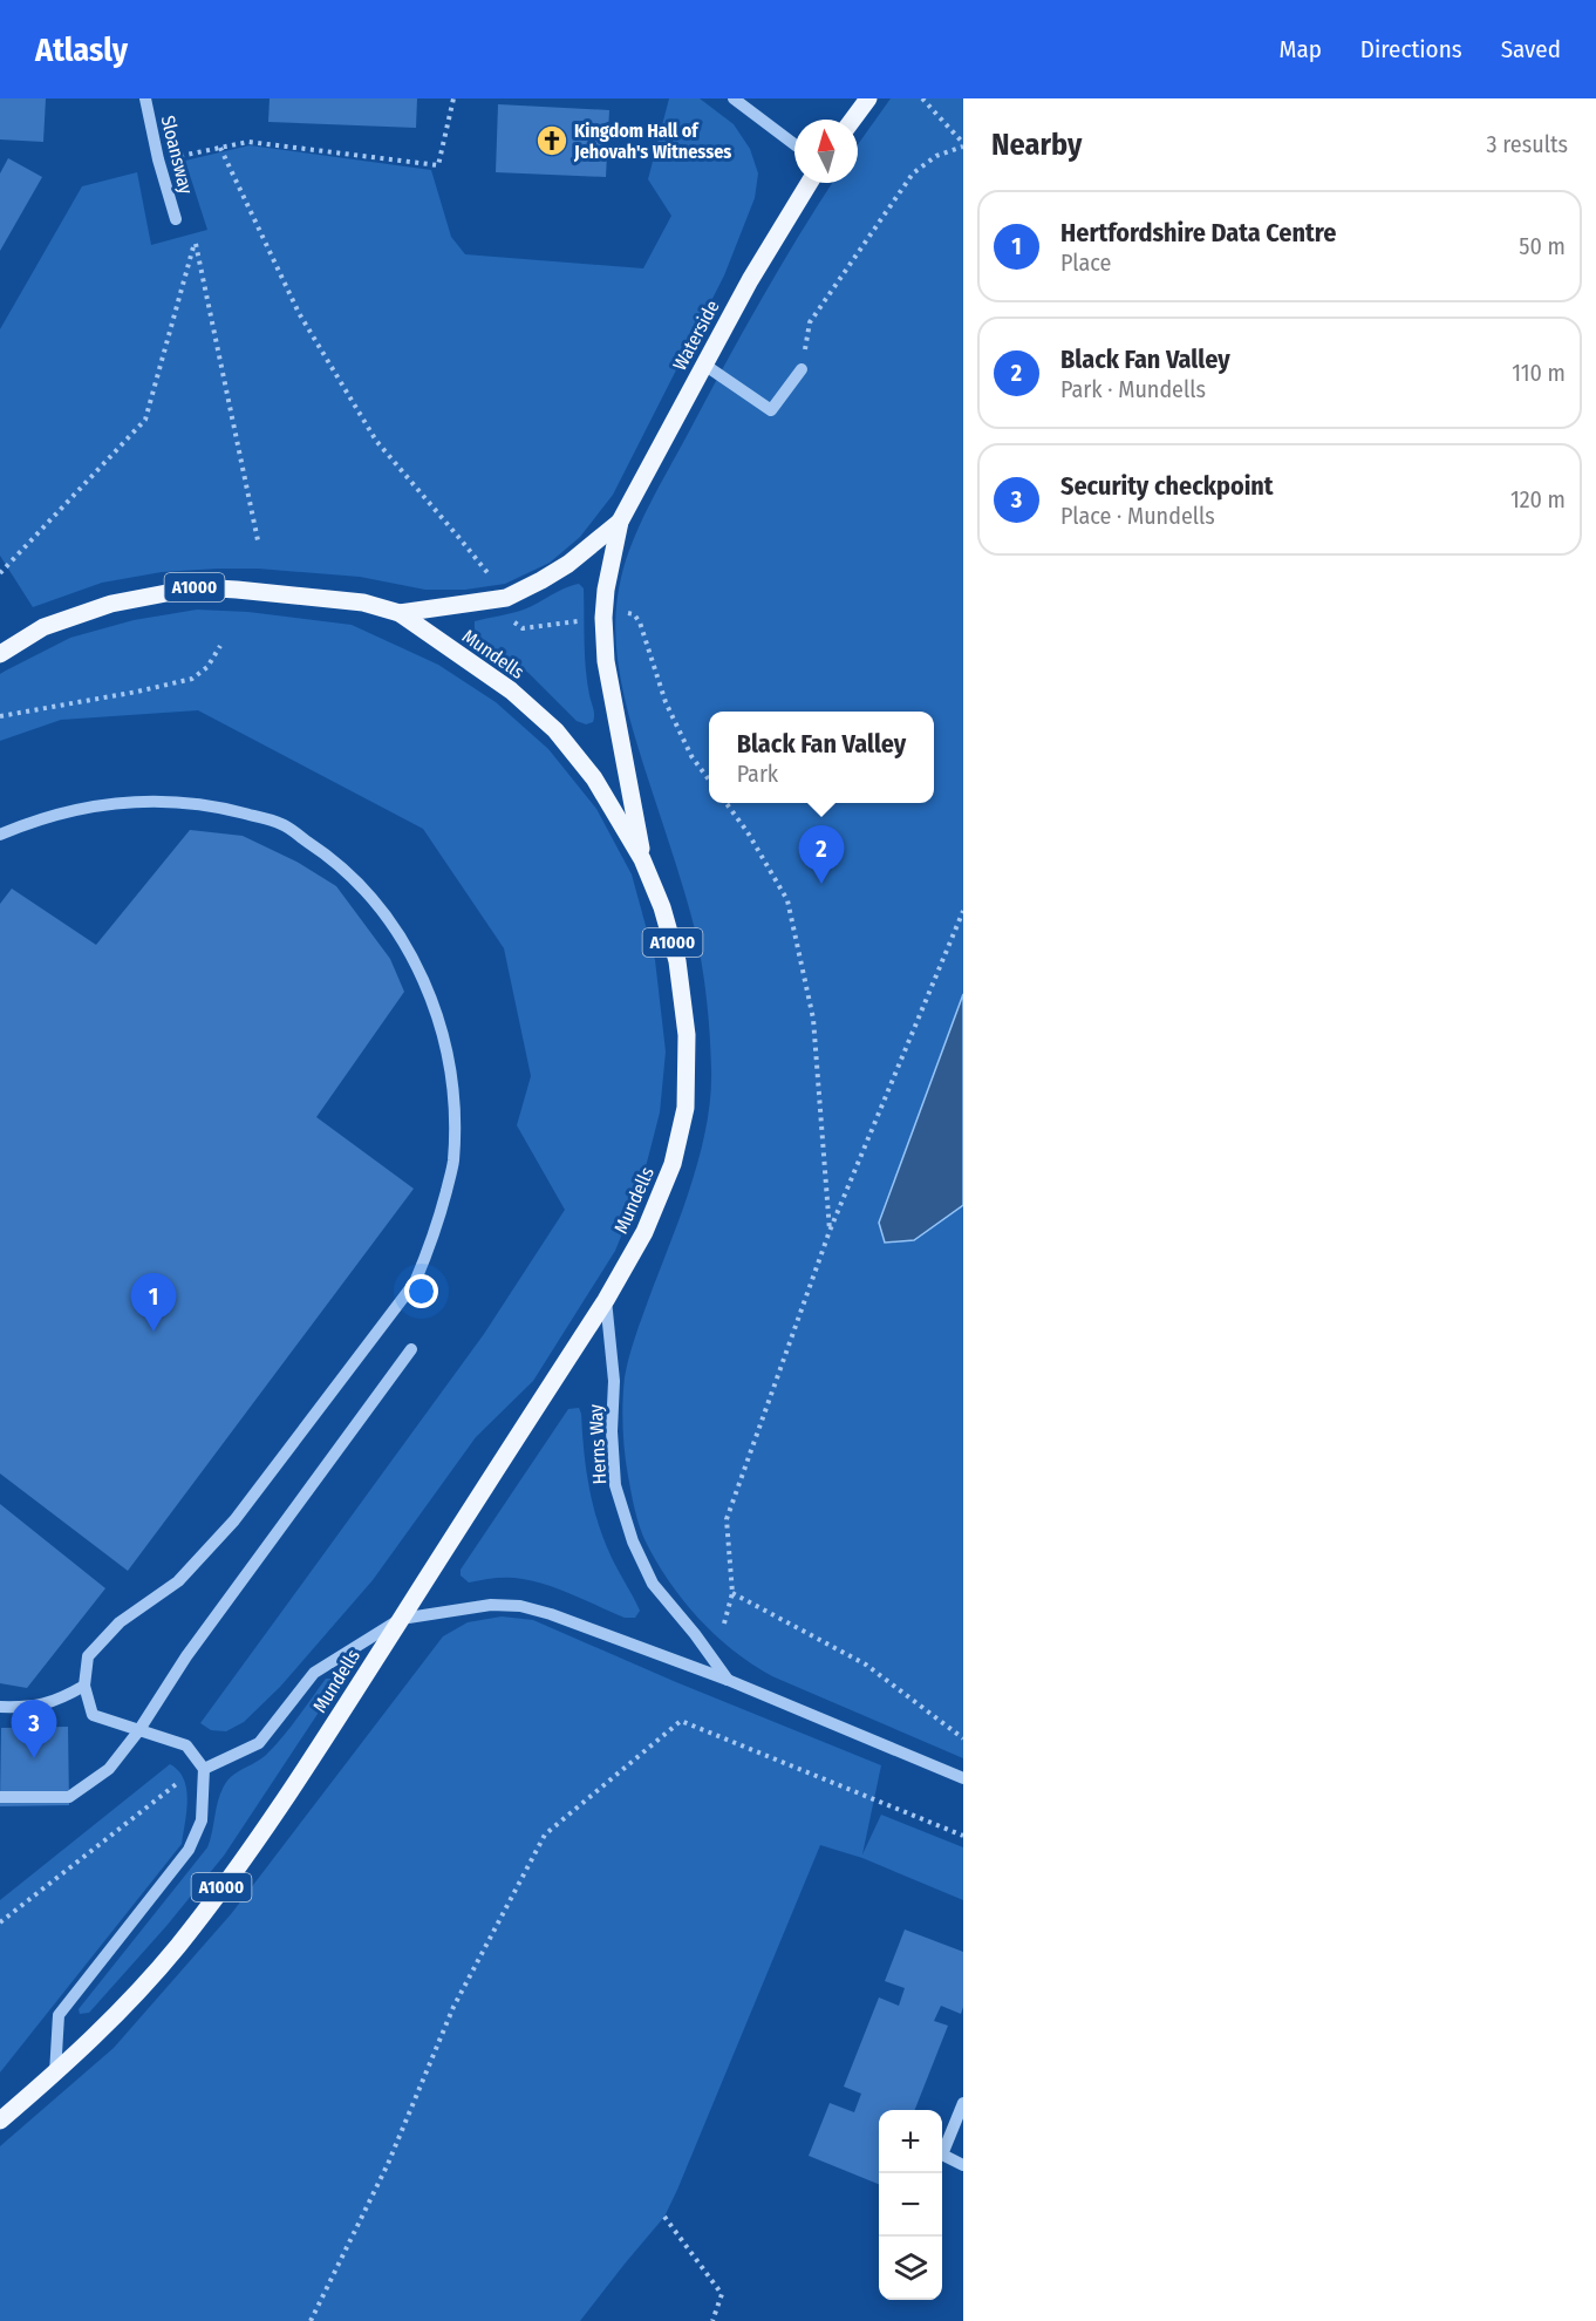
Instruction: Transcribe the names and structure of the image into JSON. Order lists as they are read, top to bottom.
{
  "streets": {
    "main road": ["Waterside", "A1000", "Mundells"],
    "street": ["Sloansway", "Herns Way"]
  },
  "crossings": [
    ["Waterside", "Mundells"],
    ["Mundells", "Herns Way"]
  ],
  "places": {
    "church": ["Kingdom Hall of Jehovah's Witnesses"]
  },
  "north": "top",
  "page": {
    "header": "Atlasly",
    "nav": ["Map", "Directions", "Saved"],
    "heading": ["Nearby", "3 results"],
    "list": [
      {
        "mark": "1",
        "name": "Hertfordshire Data Centre",
        "note": "Place",
        "value": "50 m"
      },
      {
        "mark": "2",
        "name": "Black Fan Valley",
        "note": "Park · Mundells",
        "value": "110 m"
      },
      {
        "mark": "3",
        "name": "Security checkpoint",
        "note": "Place · Mundells",
        "value": "120 m"
      }
    ],
    "popup": ["Black Fan Valley", "Park"],
    "pins": ["2", "1", "3"],
    "map_buttons": ["+", "−"]
  }
}
